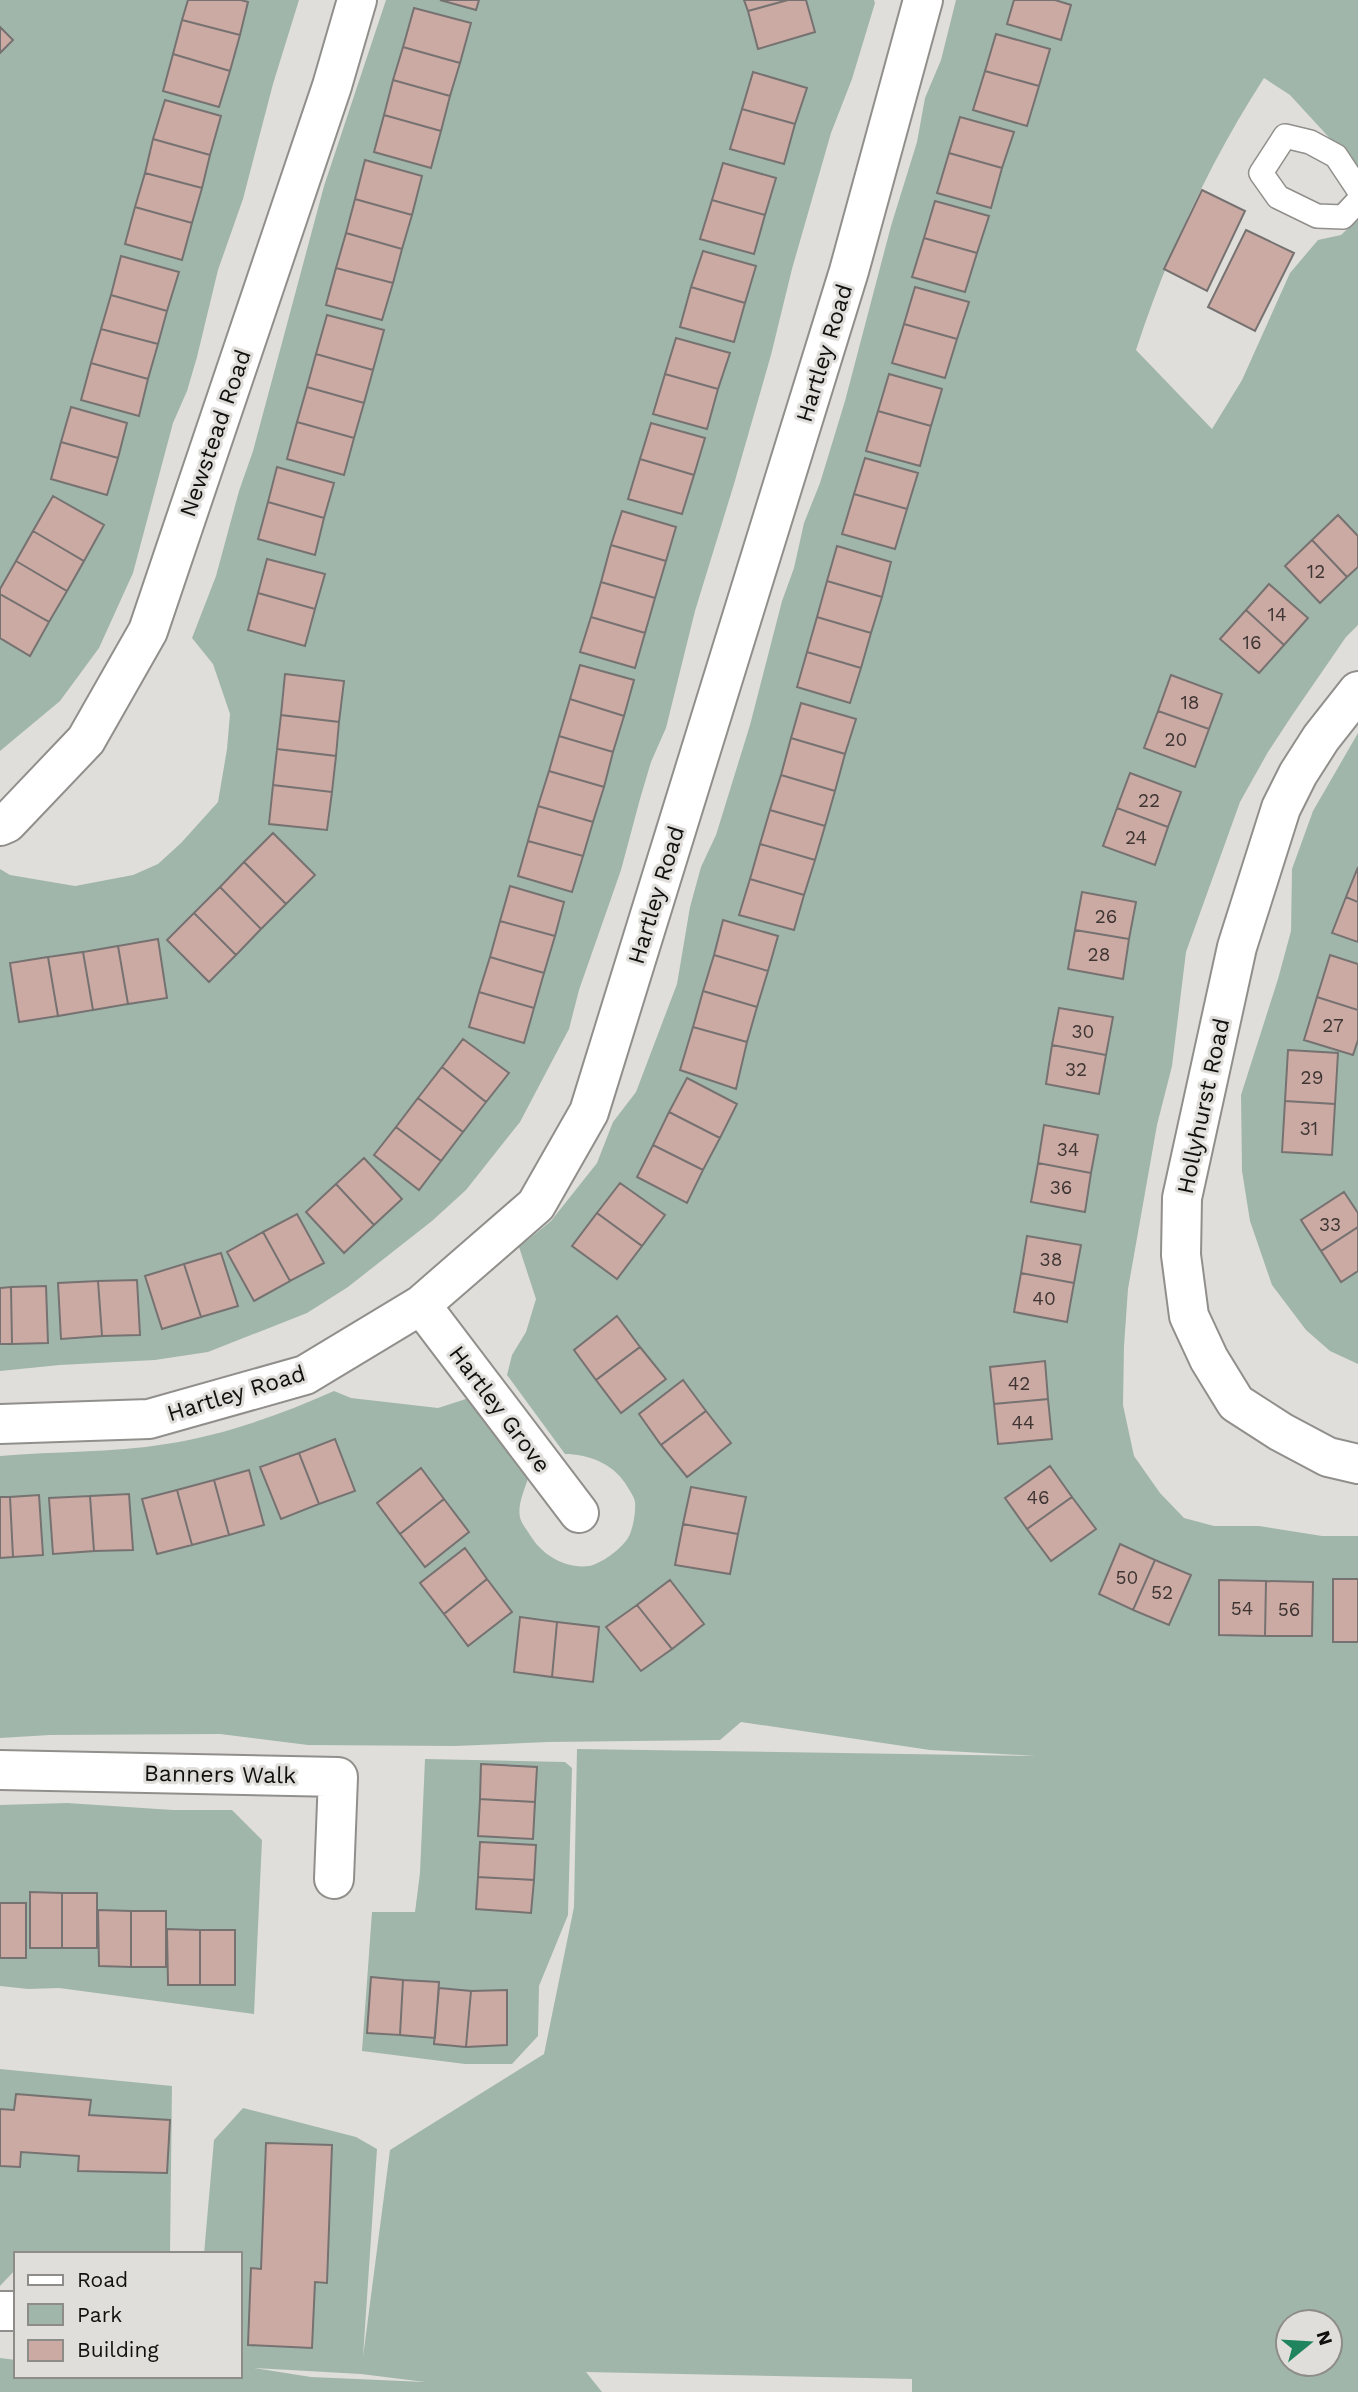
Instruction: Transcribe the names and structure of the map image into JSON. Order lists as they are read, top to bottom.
{
  "streets": {
    "street": [
      "Hartley Road",
      "Newstead Road",
      "Hollyhurst Road",
      "Hartley Grove",
      "Banners Walk"
    ]
  },
  "crossings": [
    ["Hartley Road", "Hartley Grove"]
  ],
  "house_numbers": [
    "12",
    "14",
    "16",
    "18",
    "20",
    "22",
    "24",
    "26",
    "28",
    "27",
    "30",
    "32",
    "29",
    "31",
    "34",
    "36",
    "33",
    "38",
    "40",
    "42",
    "44",
    "46",
    "50",
    "52",
    "54",
    "56"
  ],
  "legend": ["Road", "Park", "Building"],
  "north": "right"
}
